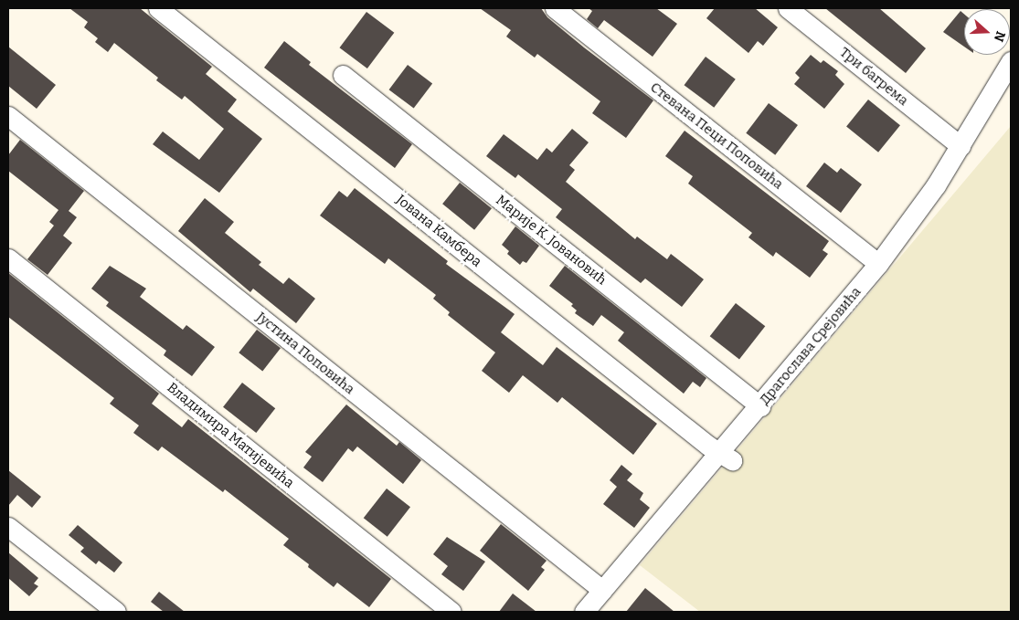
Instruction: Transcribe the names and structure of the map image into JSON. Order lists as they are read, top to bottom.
{
  "streets": {
    "street": [
      "Три багрема",
      "Стевана Пеци Поповића",
      "Јована Камбера",
      "Марије К. Јовановић",
      "Драгослава Срејовића",
      "Јустина Поповића",
      "Владимира Матијевића"
    ]
  },
  "crossings": [
    ["Три багрема", "Драгослава Срејовића"],
    ["Стевана Пеци Поповића", "Драгослава Срејовића"],
    ["Јована Камбера", "Драгослава Срејовића"],
    ["Марије К. Јовановић", "Драгослава Срејовића"],
    ["Драгослава Срејовића", "Јустина Поповића"]
  ],
  "north": "right"
}
